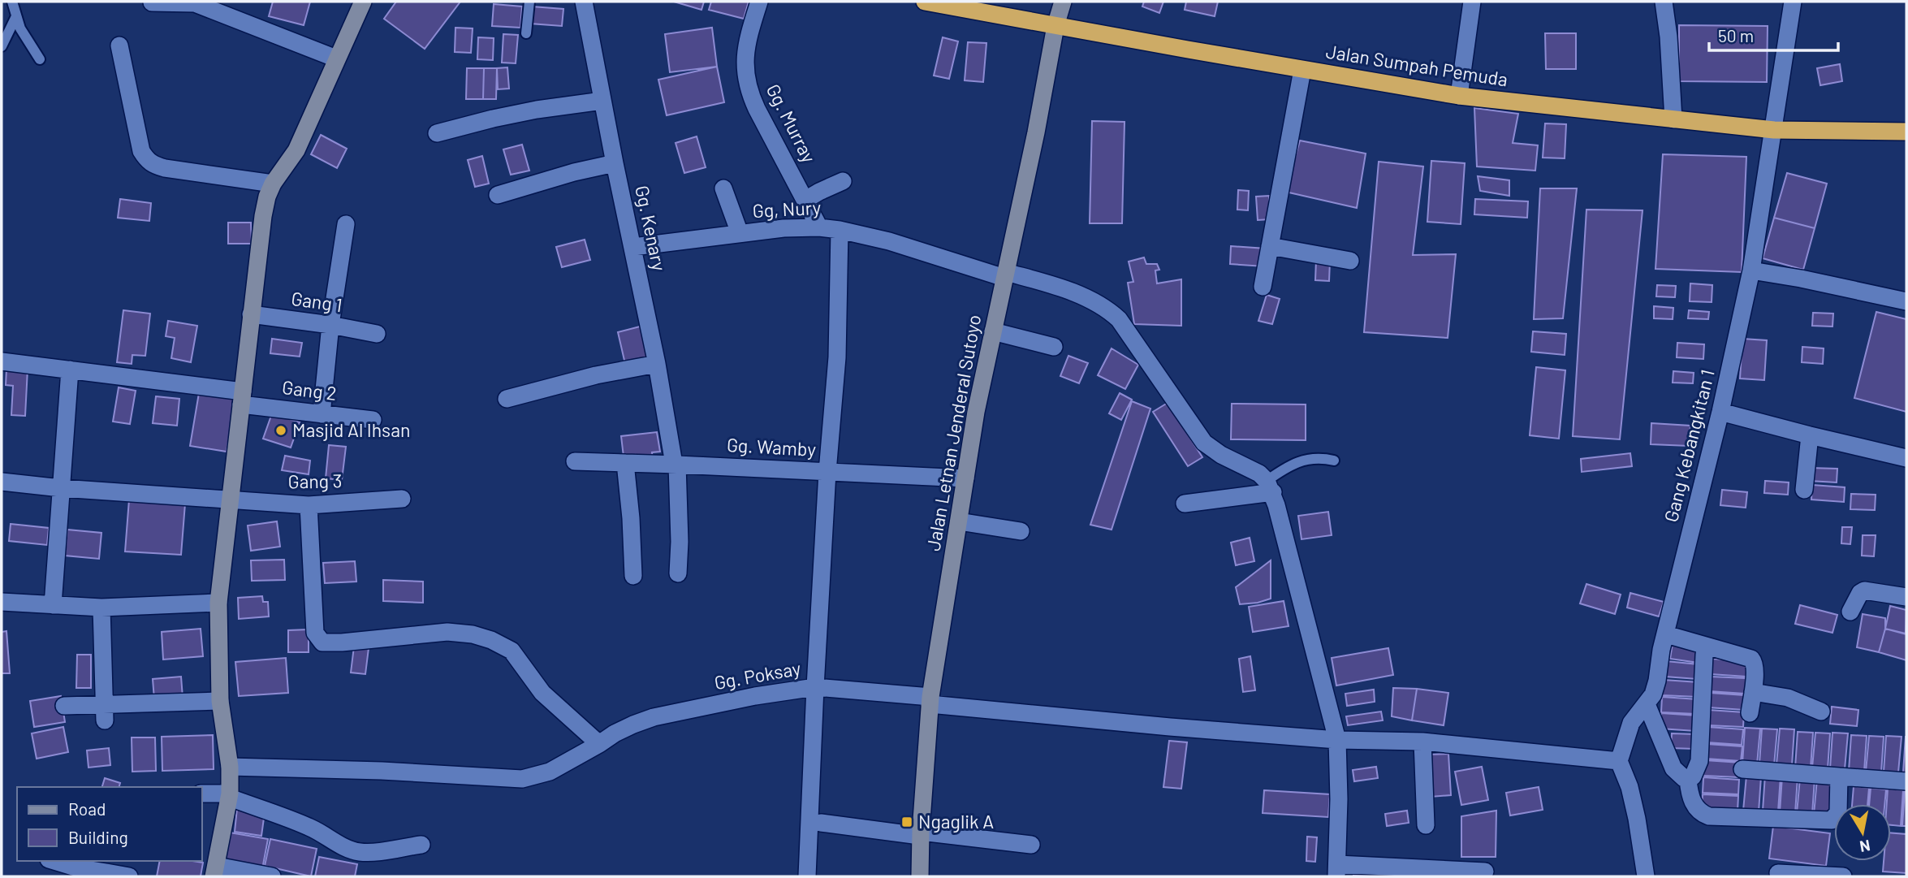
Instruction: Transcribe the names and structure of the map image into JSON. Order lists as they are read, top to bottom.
{
  "streets": {
    "highway": ["Jalan Sumpah Pemuda"],
    "street": [
      "Gg. Murray",
      "Gg, Nury",
      "Gg. Kenary",
      "Gang 1",
      "Gang 2",
      "Jalan Letnan Jenderal Sutoyo",
      "Gang Kebangkitan 1",
      "Gg. Wamby",
      "Gang 3",
      "Gg. Poksay"
    ]
  },
  "crossings": [
    ["Jalan Sumpah Pemuda", "Jalan Letnan Jenderal Sutoyo"],
    ["Jalan Sumpah Pemuda", "Gang Kebangkitan 1"],
    ["Gg. Murray", "Gg, Nury"],
    ["Gg, Nury", "Gg. Kenary"],
    ["Gg, Nury", "Jalan Letnan Jenderal Sutoyo"],
    ["Gg. Kenary", "Gg. Wamby"],
    ["Jalan Letnan Jenderal Sutoyo", "Gg. Wamby"],
    ["Jalan Letnan Jenderal Sutoyo", "Gg. Poksay"],
    ["Gang Kebangkitan 1", "Gg. Poksay"]
  ],
  "places": {
    "other": ["Masjid Al Ihsan"],
    "transit": ["Ngaglik A"]
  },
  "legend": ["Road", "Building"],
  "scale_bar": "50 m",
  "north": "bottom"
}
